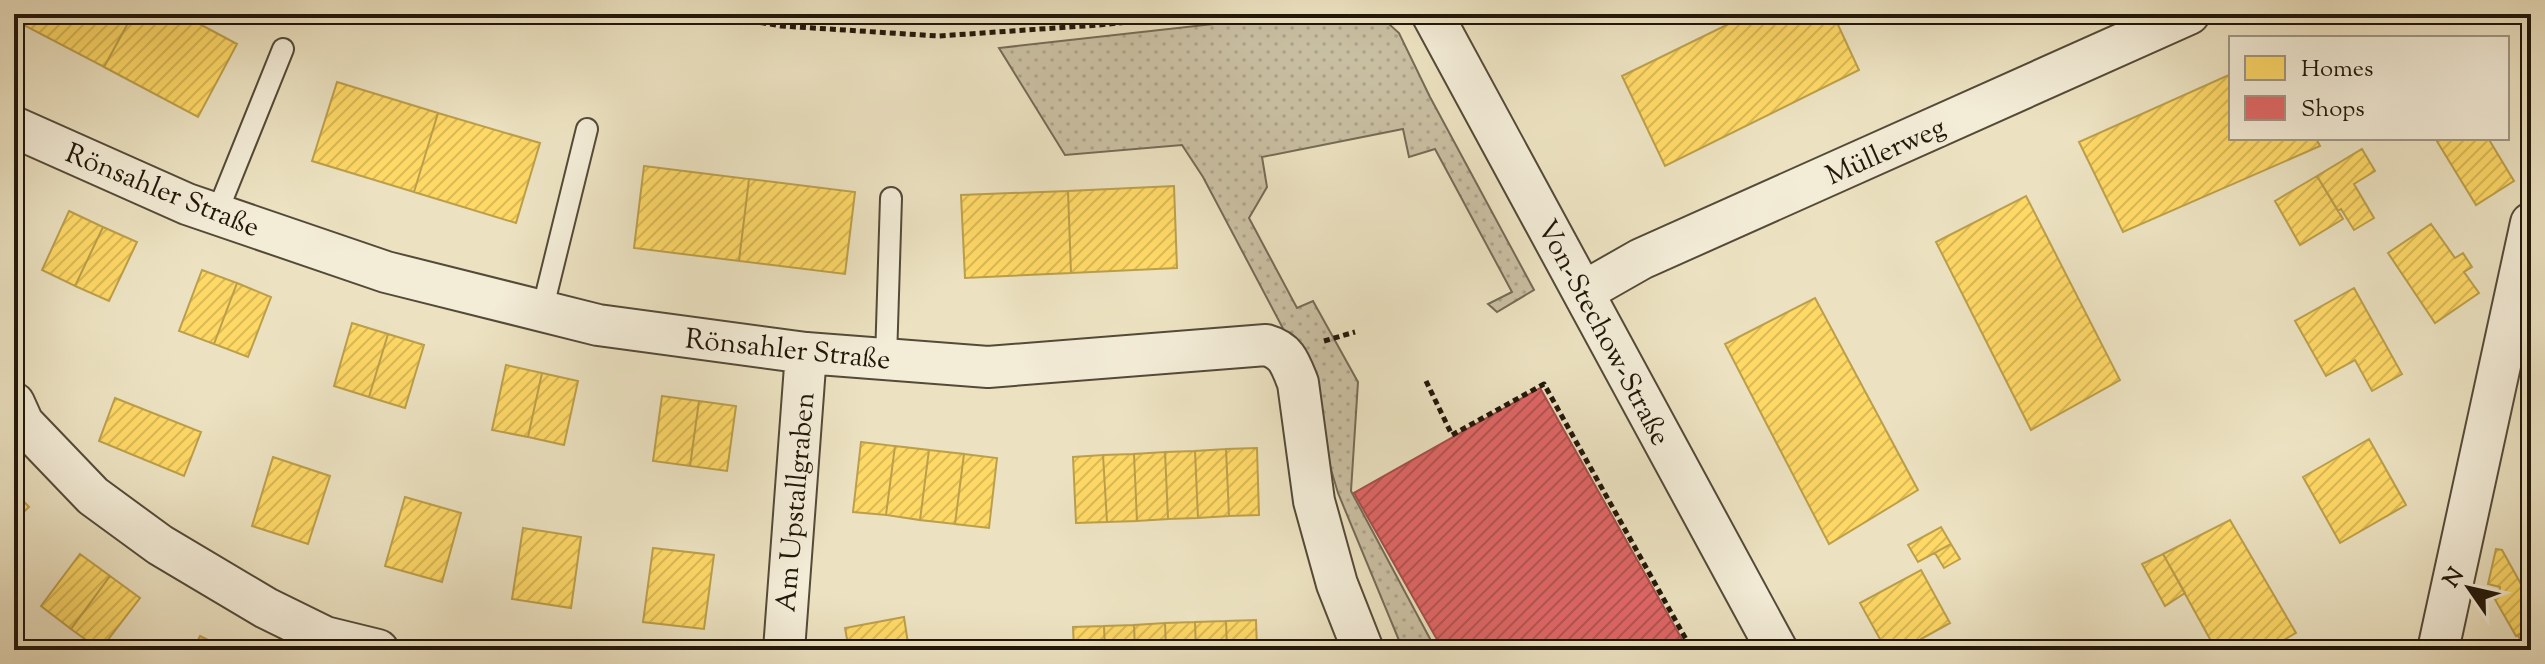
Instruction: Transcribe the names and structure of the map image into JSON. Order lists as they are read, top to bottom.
{
  "streets": {
    "street": [
      "Müllerweg",
      "Rönsahler Straße",
      "Von-Stechow-Straße",
      "Am Upstallgraben"
    ]
  },
  "crossings": [
    ["Müllerweg", "Von-Stechow-Straße"],
    ["Rönsahler Straße", "Am Upstallgraben"]
  ],
  "legend": ["Homes", "Shops"],
  "north": "top left"
}
